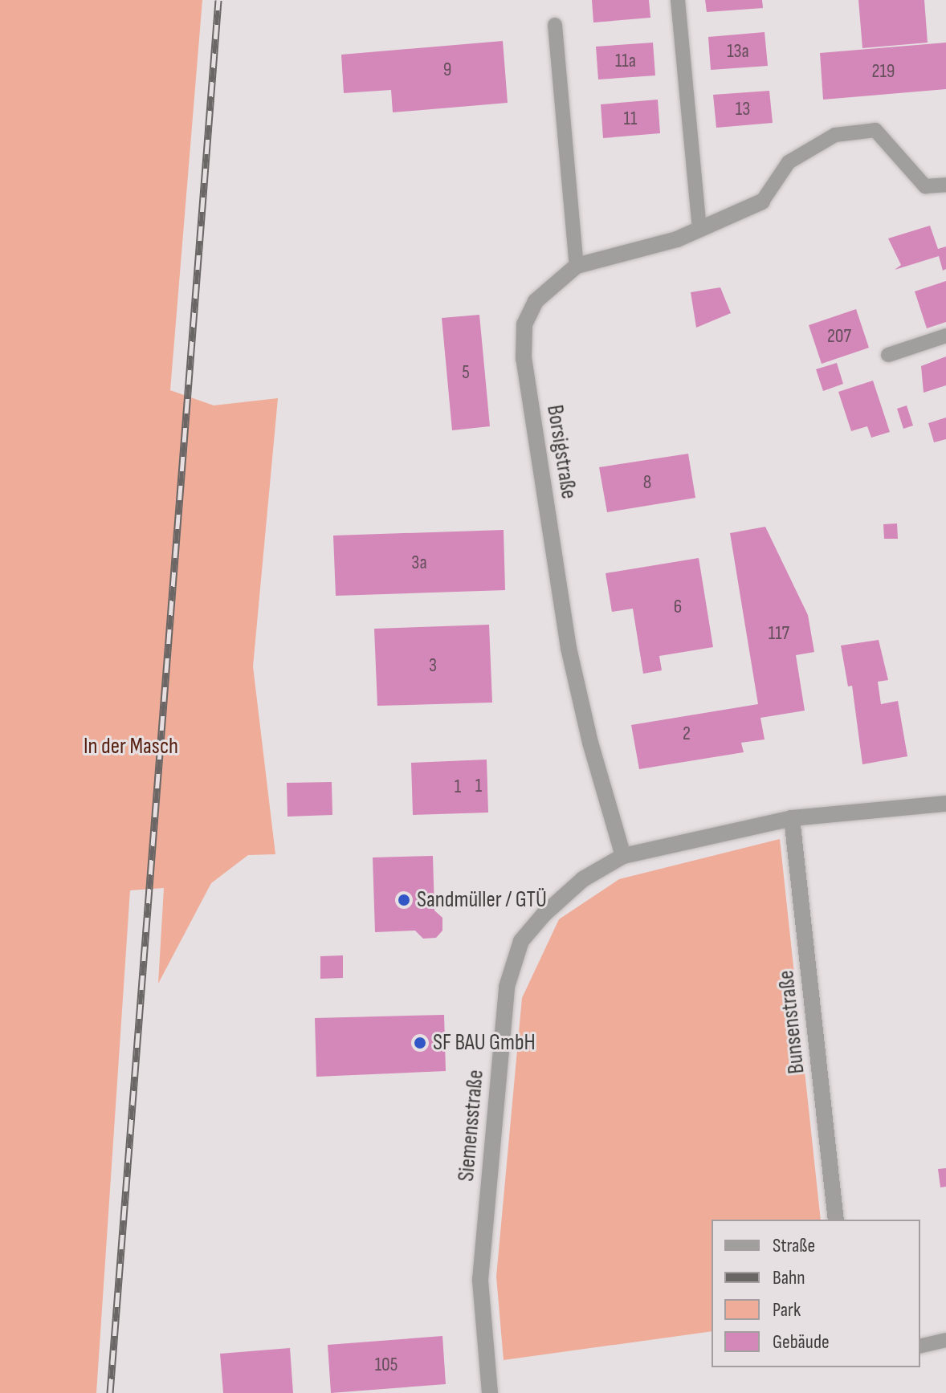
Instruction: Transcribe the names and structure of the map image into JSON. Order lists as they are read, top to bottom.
{
  "streets": {
    "street": ["Borsigstraße", "Bunsenstraße", "Siemensstraße"]
  },
  "crossings": [
    ["Borsigstraße", "Siemensstraße"],
    ["Bunsenstraße", "Siemensstraße"]
  ],
  "parks": ["In der Masch"],
  "places": ["Sandmüller / GTÜ", "SF BAU GmbH"],
  "house_numbers": [
    "13a",
    "11a",
    "9",
    "219",
    "13",
    "11",
    "207",
    "5",
    "8",
    "3a",
    "6",
    "117",
    "3",
    "2",
    "1",
    "1",
    "105"
  ],
  "legend": [
    "Straße",
    "Bahn",
    "Park",
    "Gebäude"
  ]
}
